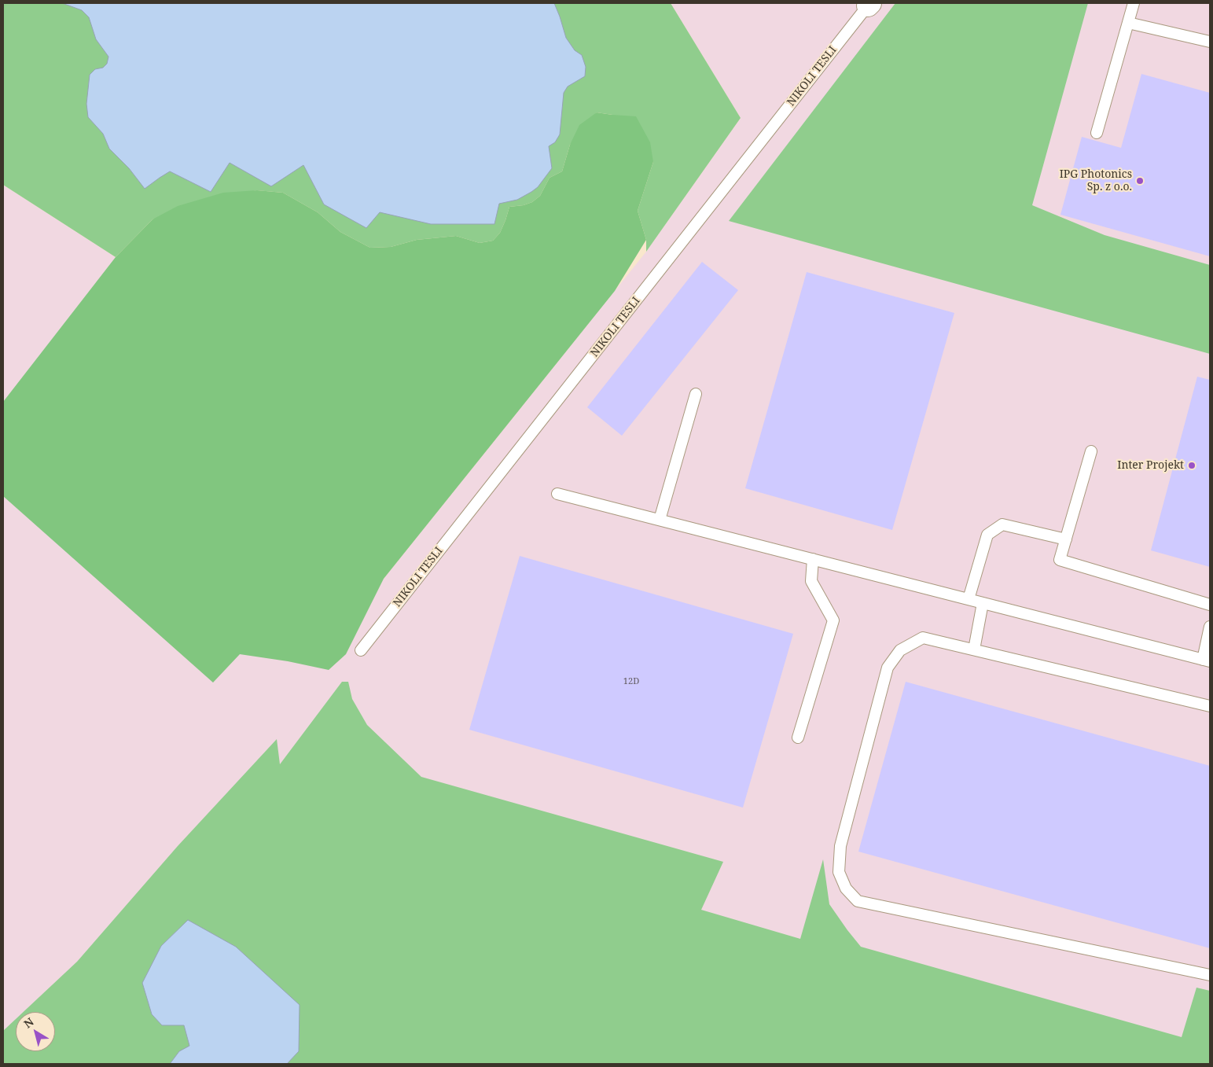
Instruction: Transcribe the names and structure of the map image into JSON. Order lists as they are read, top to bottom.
{
  "streets": {
    "lane": ["NIKOLI TESLI"]
  },
  "places": ["IPG Photonics Sp. z o.o.", "Inter Projekt"],
  "house_numbers": ["12D"],
  "north": "top left"
}
